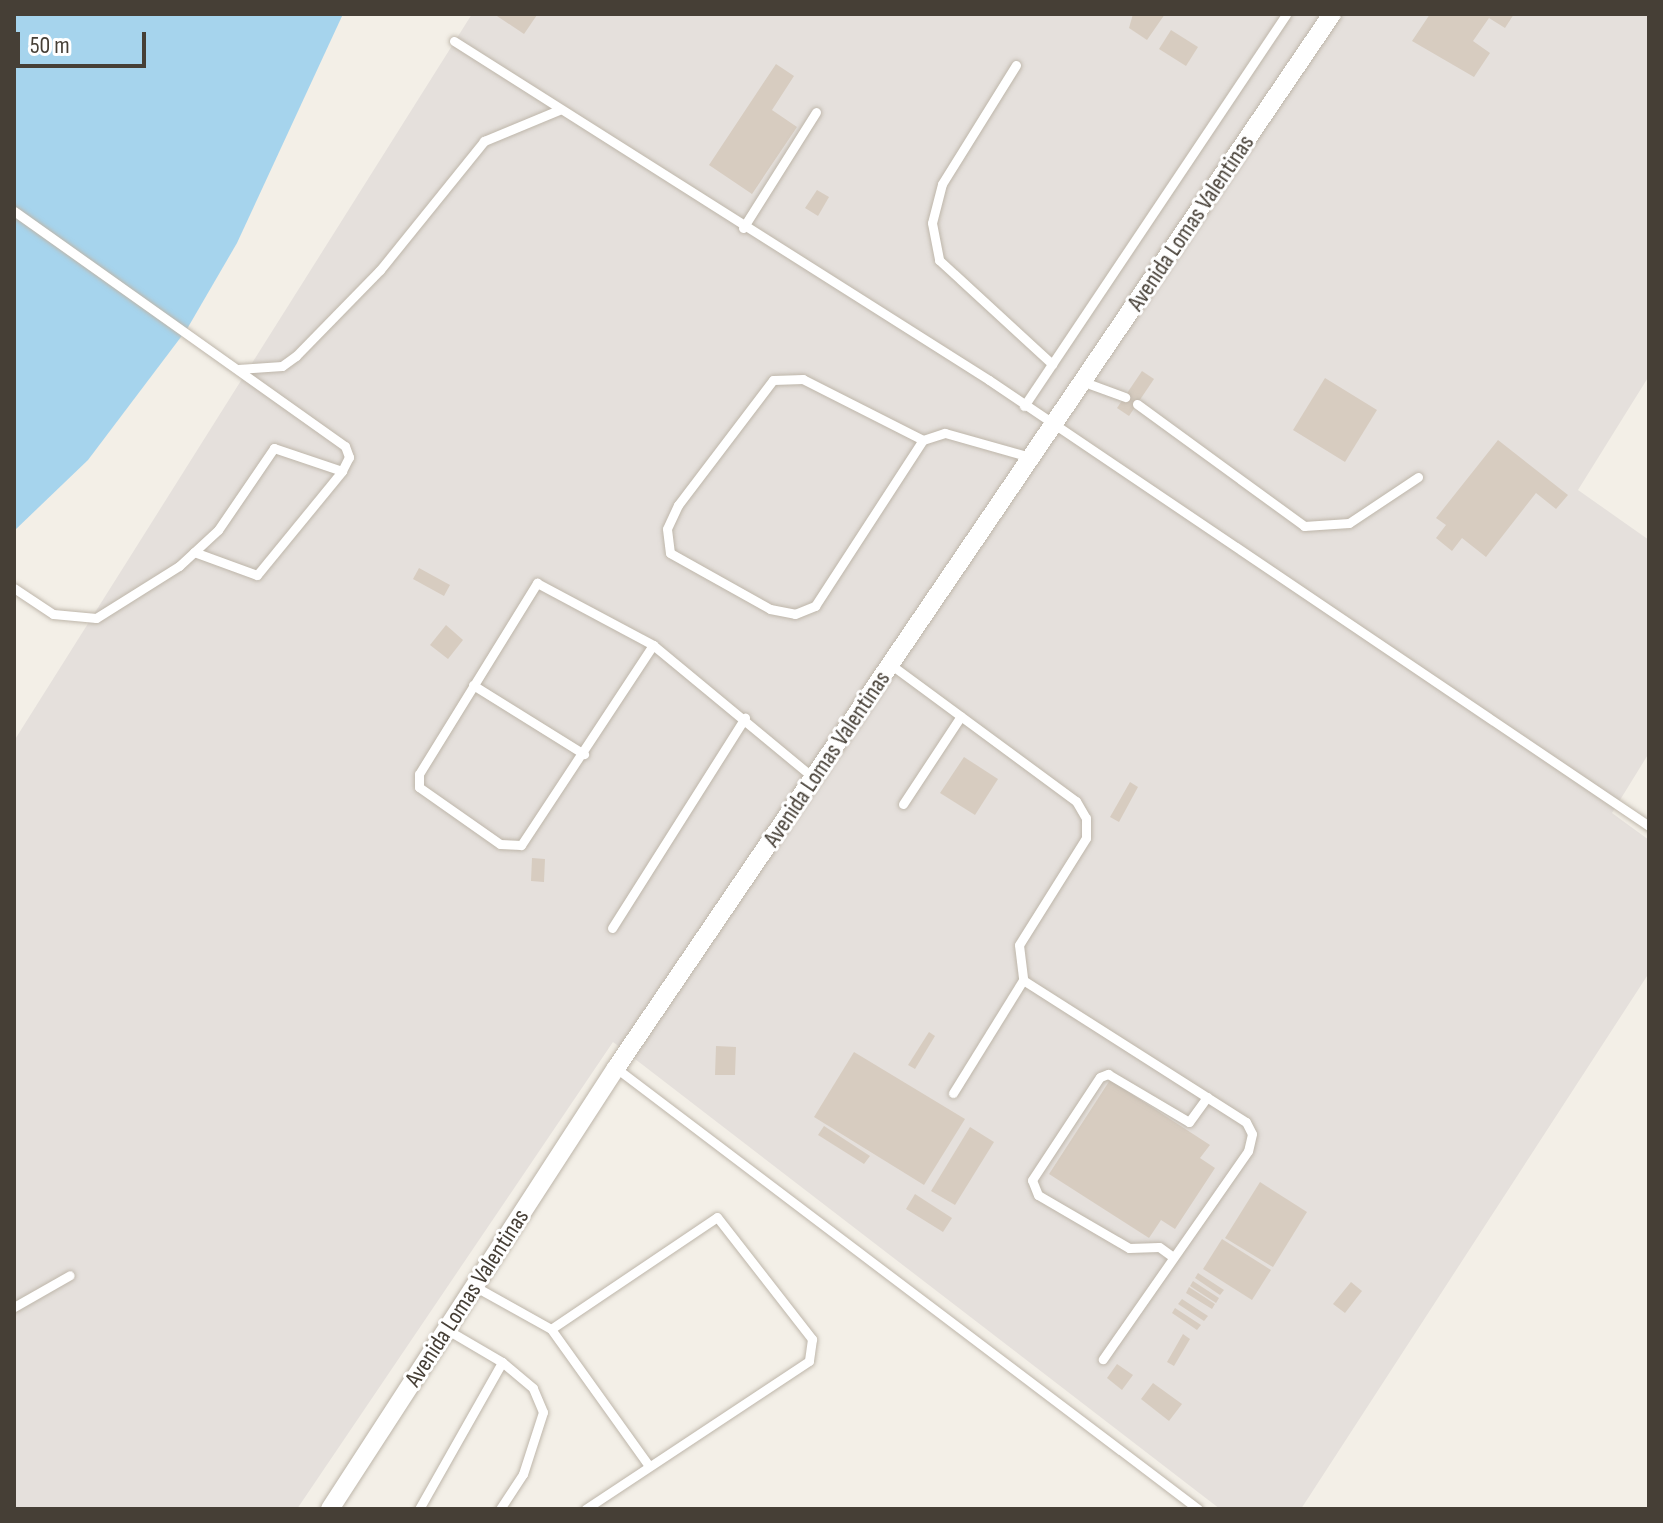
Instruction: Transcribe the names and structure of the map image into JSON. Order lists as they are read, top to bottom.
{
  "streets": {
    "street": ["Avenida Lomas Valentinas"]
  },
  "scale_bar": "50 m"
}
